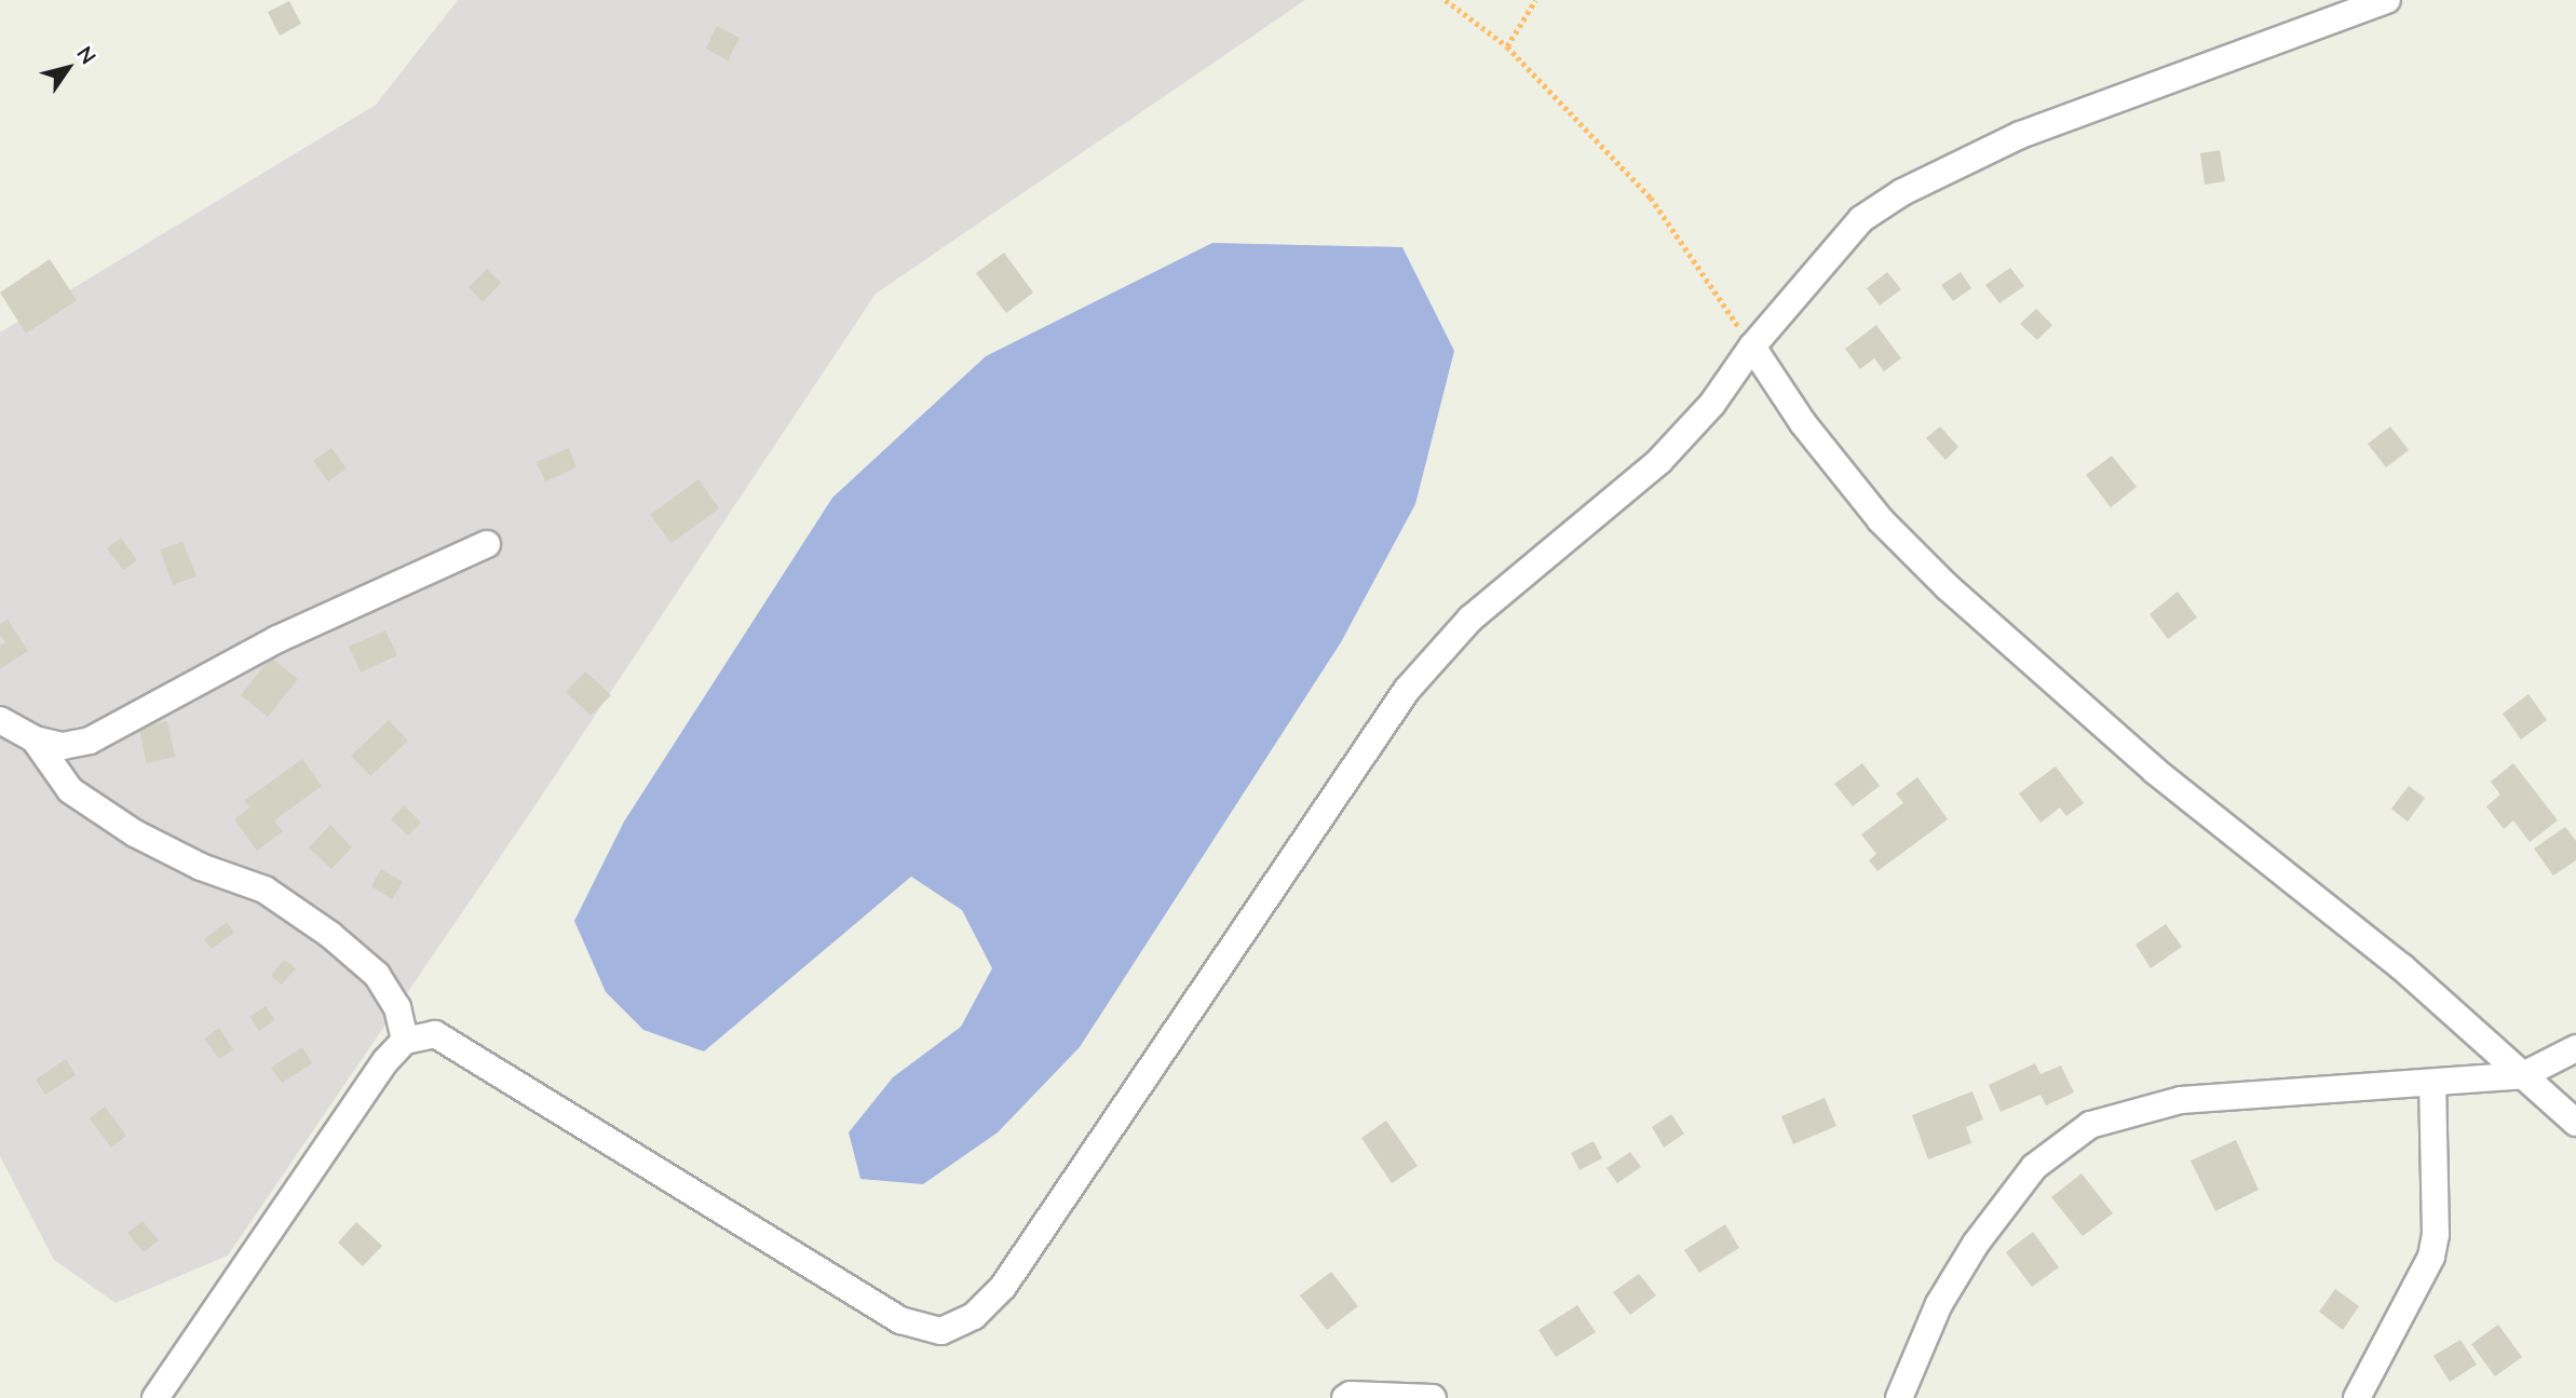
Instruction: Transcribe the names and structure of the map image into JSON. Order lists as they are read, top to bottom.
{
  "north": "top right"
}
